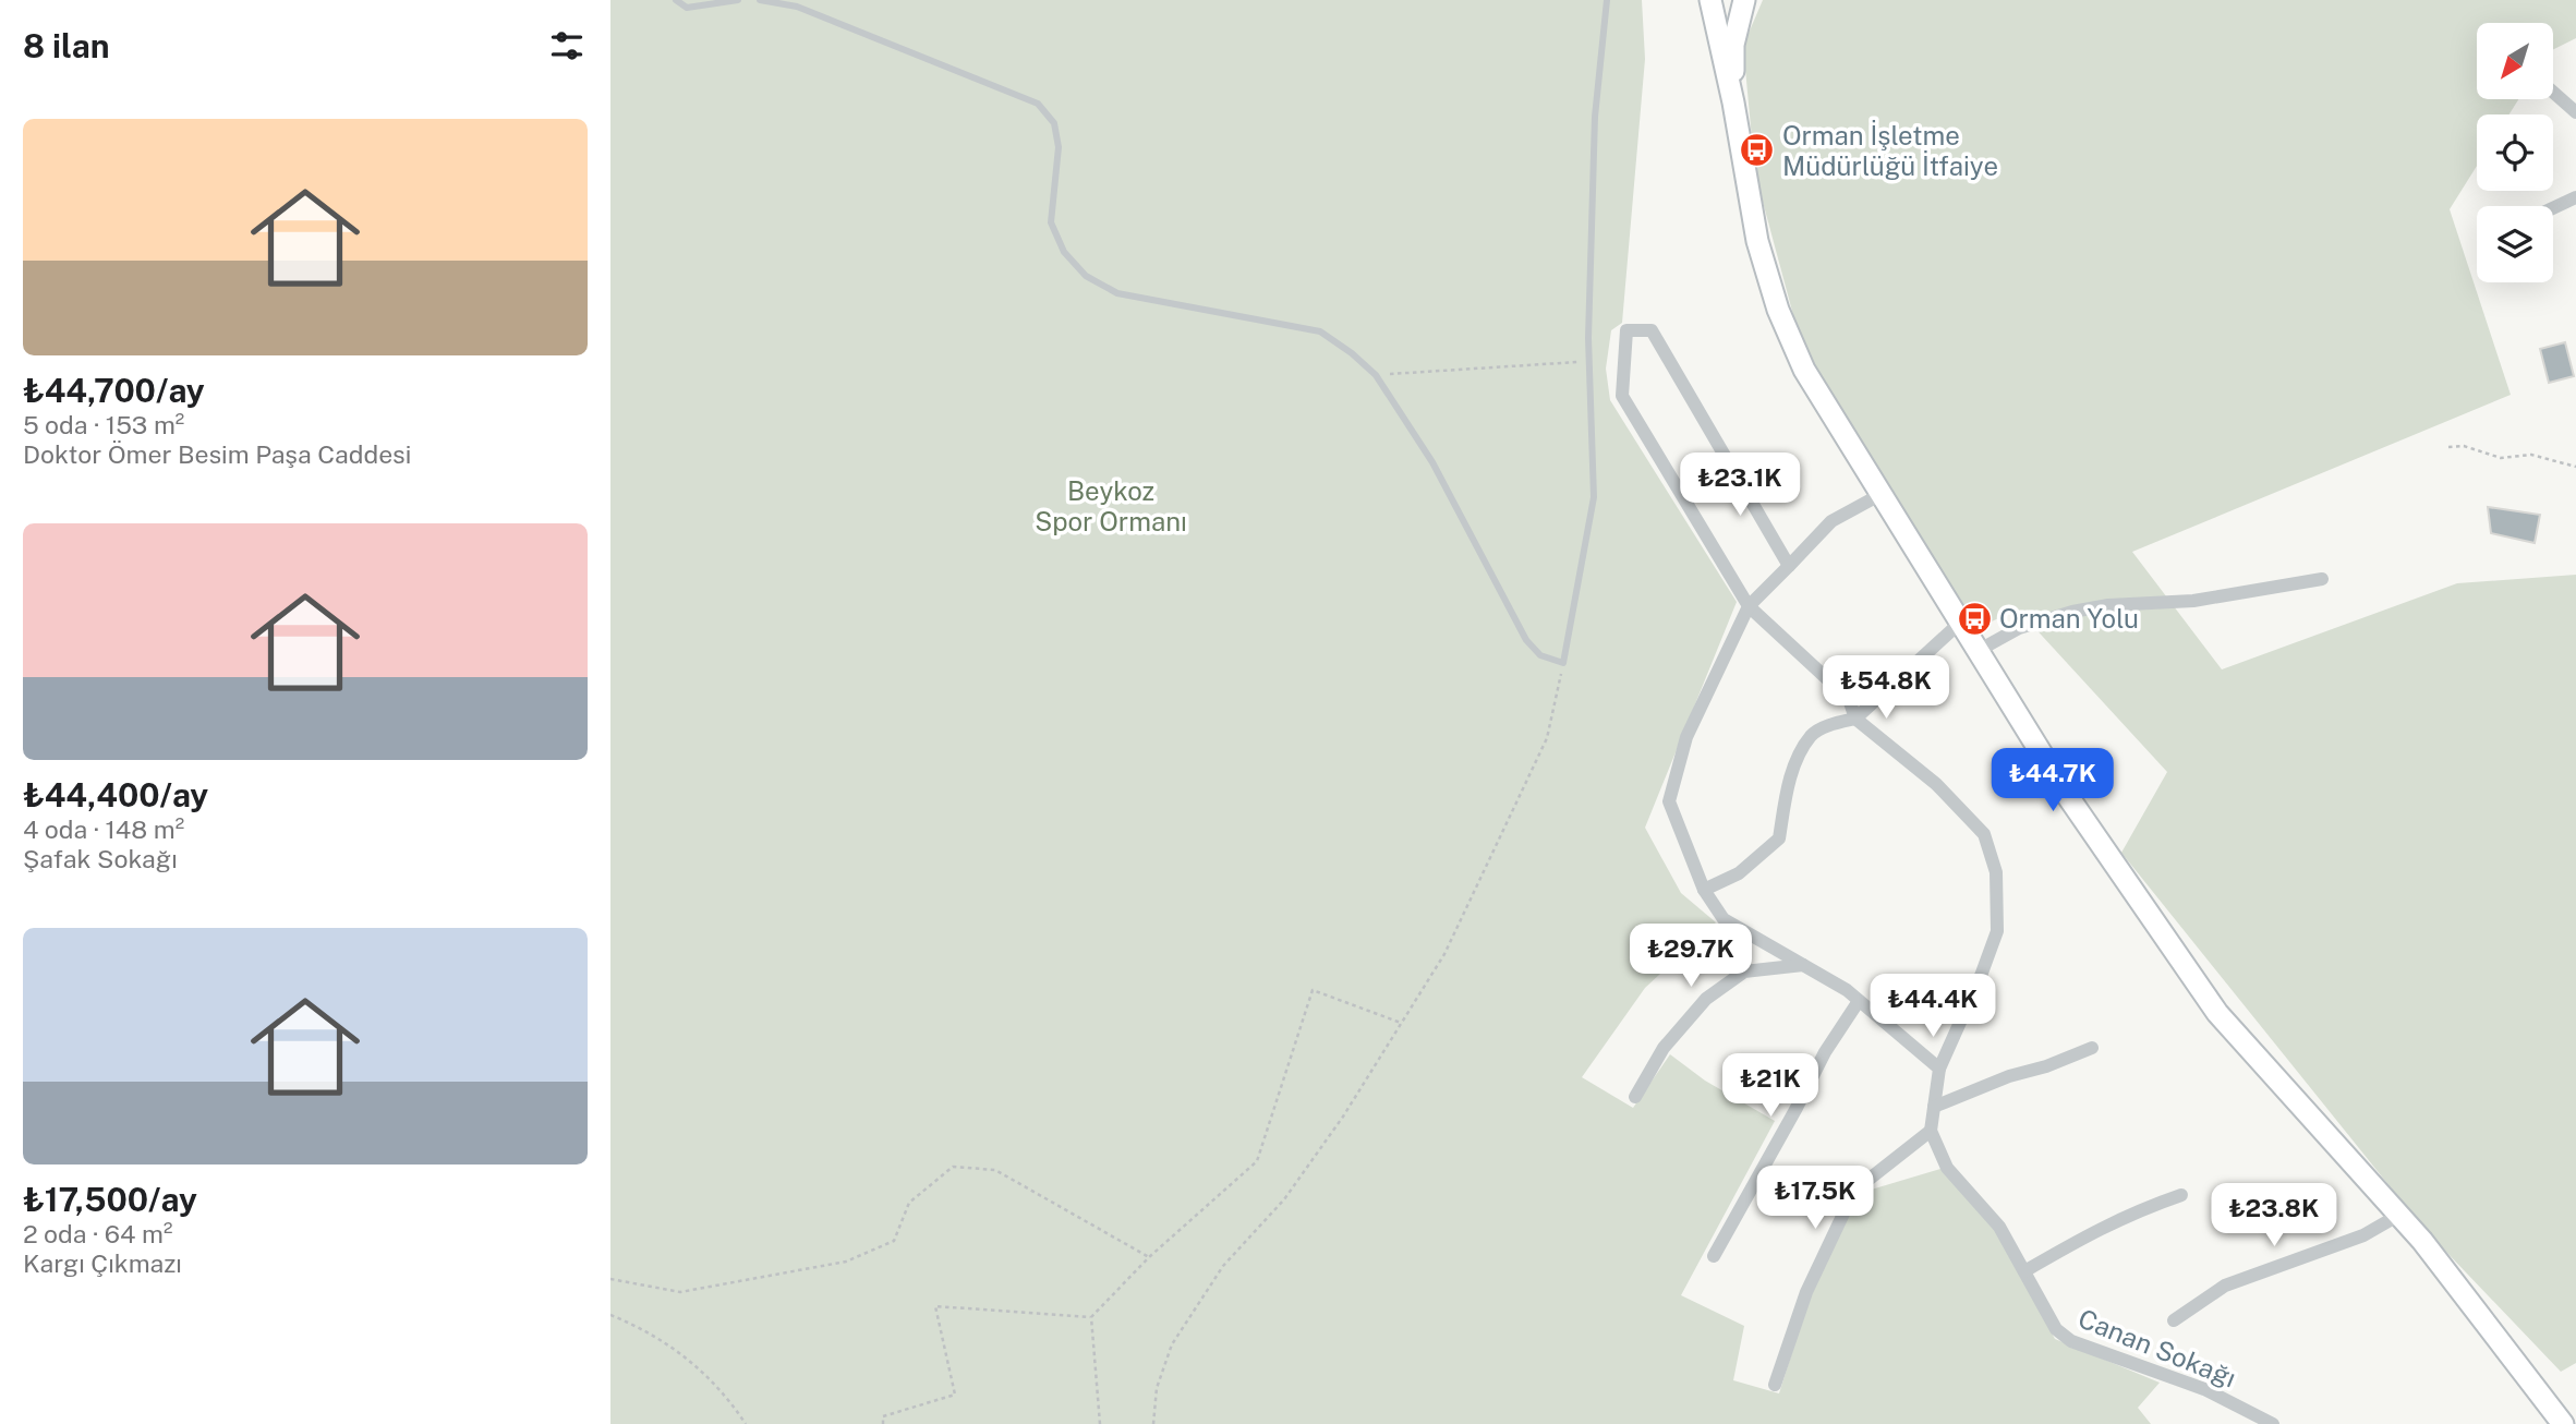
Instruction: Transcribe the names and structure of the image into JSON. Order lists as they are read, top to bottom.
{
  "streets": {
    "street": ["Canan Sokağı"]
  },
  "parks": ["Beykoz Spor Ormanı"],
  "places": {
    "bus stop": ["Orman İşletme Müdürlüğü İtfaiye", "Orman Yolu"]
  },
  "north": "bottom left",
  "page": {
    "heading": "8 ilan",
    "list": [
      {
        "name": "₺44,700/ay",
        "note": "5 oda · 153 m² · Doktor Ömer Besim Paşa Caddesi"
      },
      {
        "name": "₺44,400/ay",
        "note": "4 oda · 148 m² · Şafak Sokağı"
      },
      {
        "name": "₺17,500/ay",
        "note": "2 oda · 64 m² · Kargı Çıkmazı"
      }
    ],
    "price": [
      "₺23.1K",
      "₺54.8K",
      "₺44.7K",
      "₺29.7K",
      "₺44.4K",
      "₺21K",
      "₺17.5K",
      "₺23.8K"
    ]
  }
}
